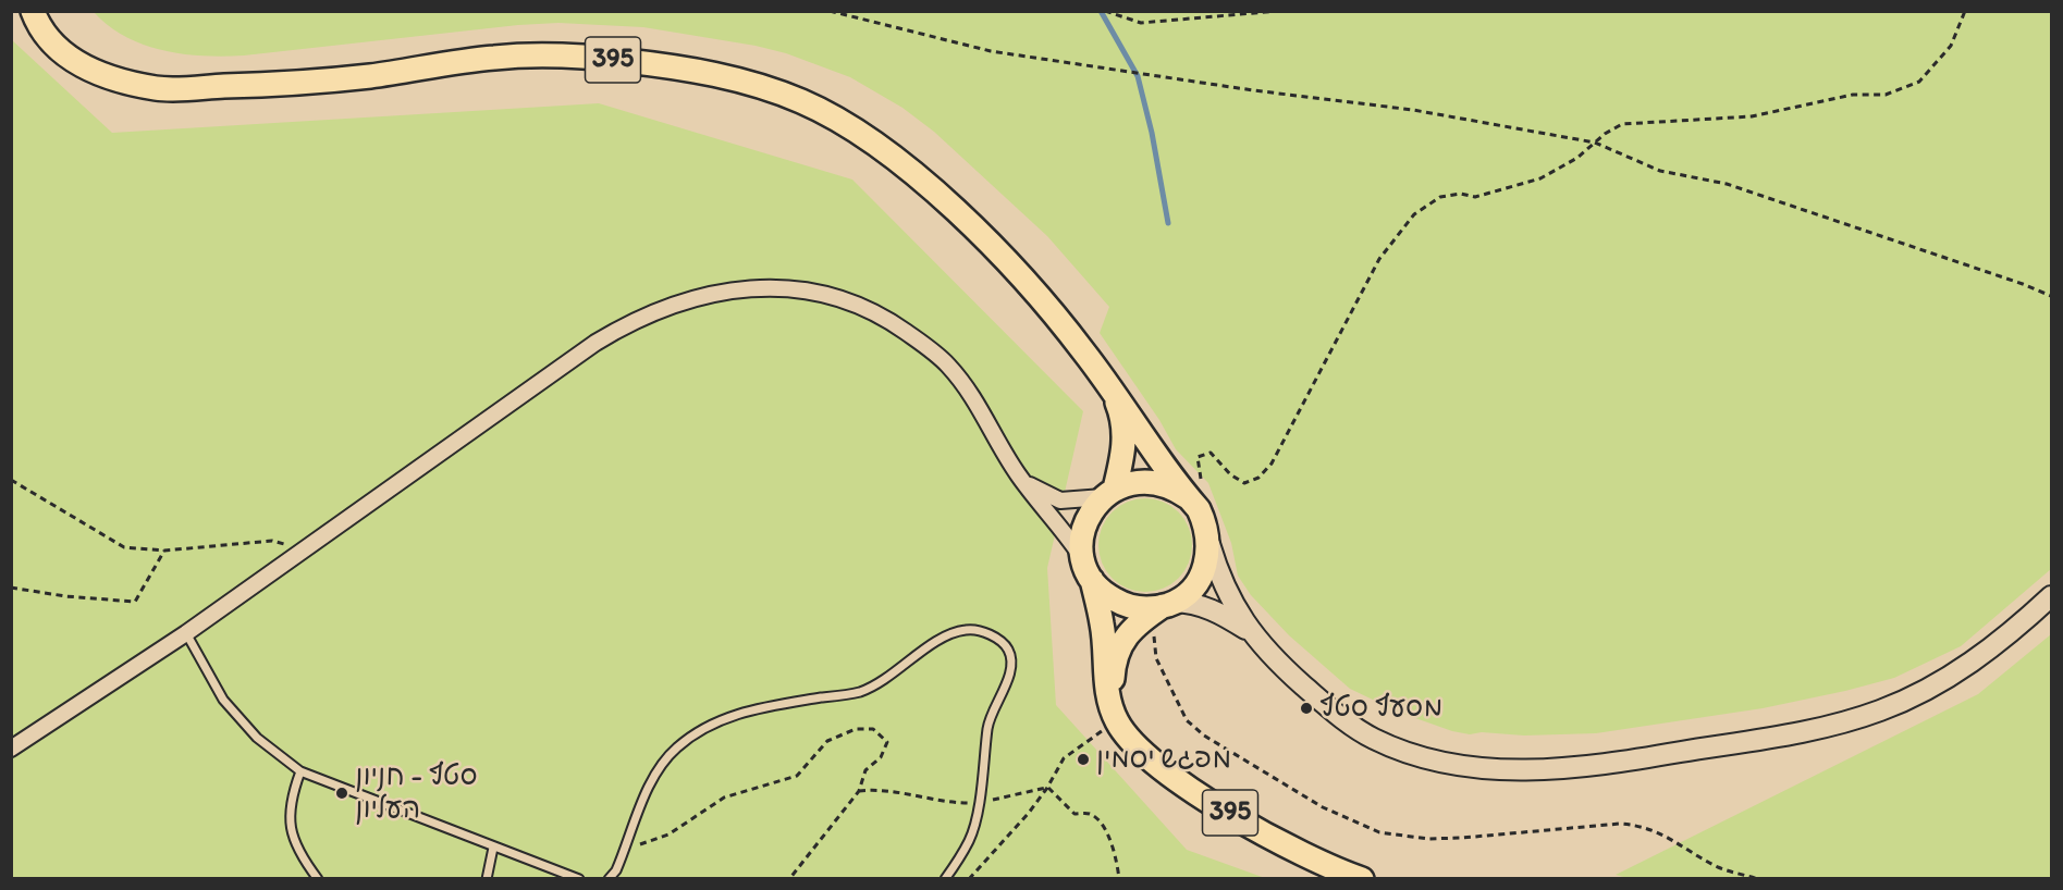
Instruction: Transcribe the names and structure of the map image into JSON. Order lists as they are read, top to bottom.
{
  "streets": {
    "main road": ["395"]
  },
  "places": ["מסעף סטף", "מפגש יסמין", "סטף - חניון העליון"]
}
